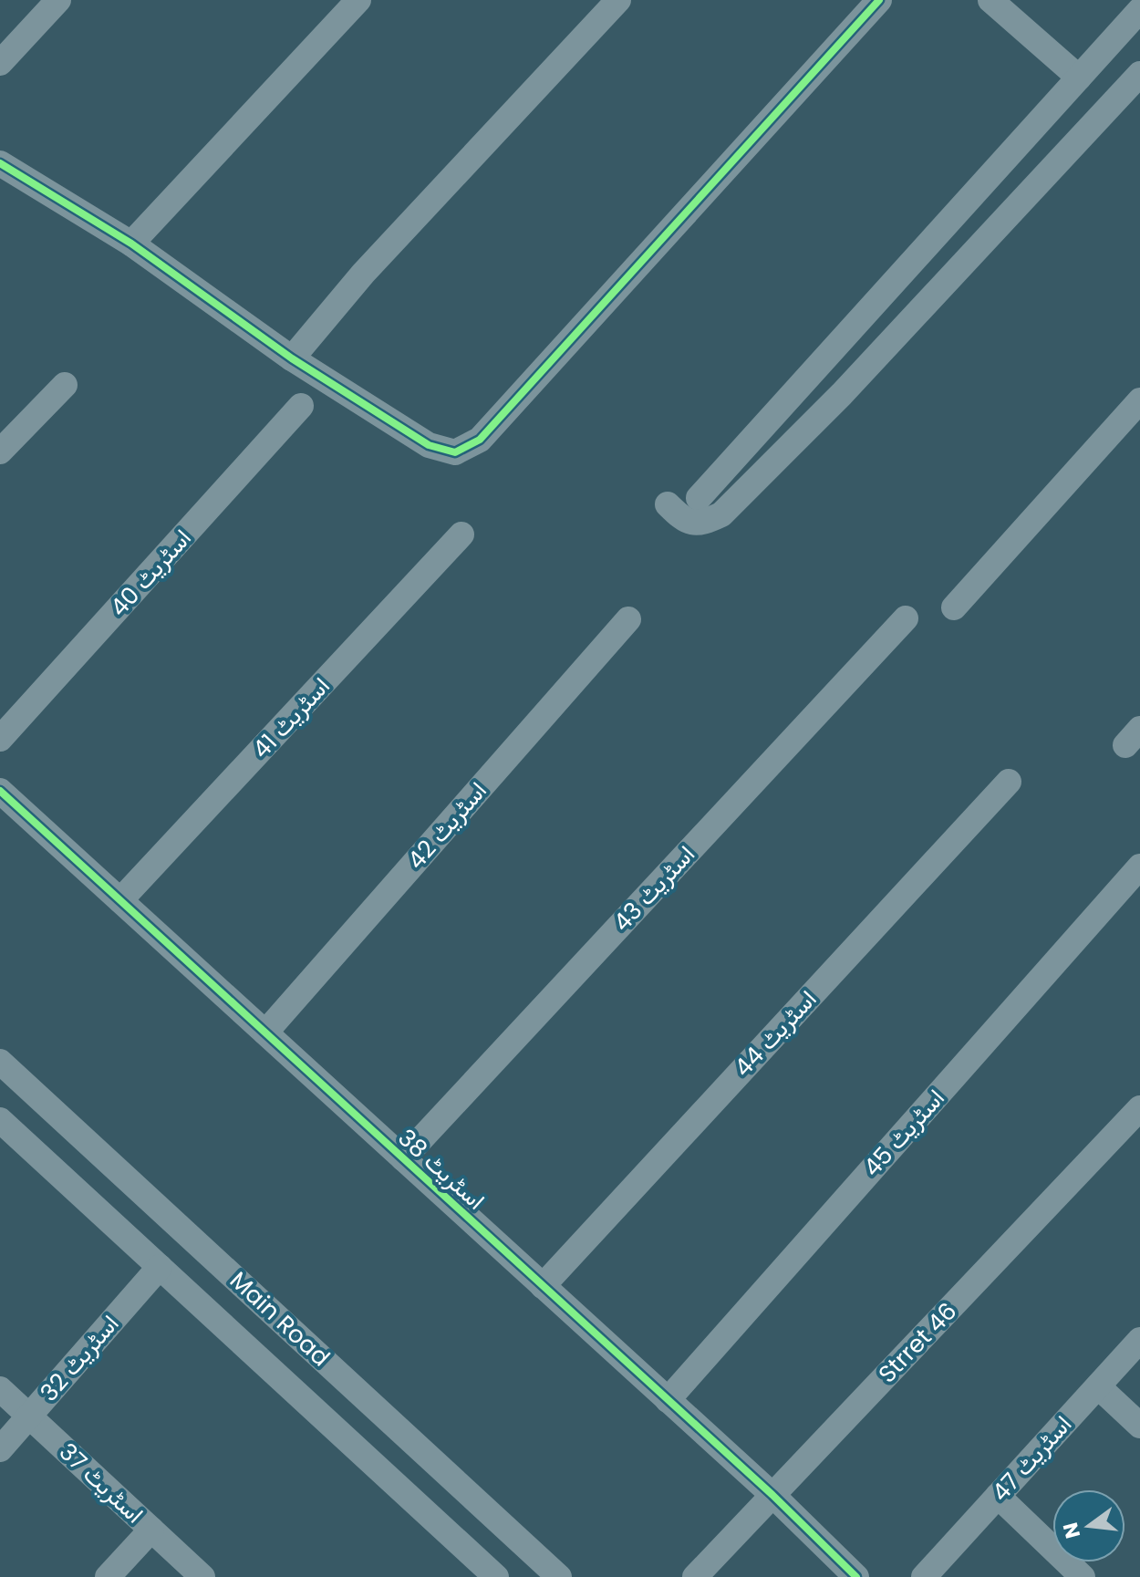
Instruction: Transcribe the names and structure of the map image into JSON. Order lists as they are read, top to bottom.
{
  "streets": {
    "street": [
      "اسٹریٹ 40",
      "اسٹریٹ 41",
      "اسٹریٹ 42",
      "اسٹریٹ 43",
      "اسٹریٹ 44",
      "اسٹریٹ 45",
      "اسٹریٹ 38",
      "Main Road",
      "Strret 46",
      "اسٹریٹ 32",
      "اسٹریٹ 47",
      "اسٹریٹ 37"
    ]
  },
  "crossings": [
    ["اسٹریٹ 41", "اسٹریٹ 38"],
    ["اسٹریٹ 42", "اسٹریٹ 38"],
    ["اسٹریٹ 43", "اسٹریٹ 38"],
    ["اسٹریٹ 44", "اسٹریٹ 38"],
    ["اسٹریٹ 45", "اسٹریٹ 38"],
    ["اسٹریٹ 38", "Strret 46"],
    ["Main Road", "اسٹریٹ 32"],
    ["اسٹریٹ 32", "اسٹریٹ 37"]
  ],
  "north": "left"
}
